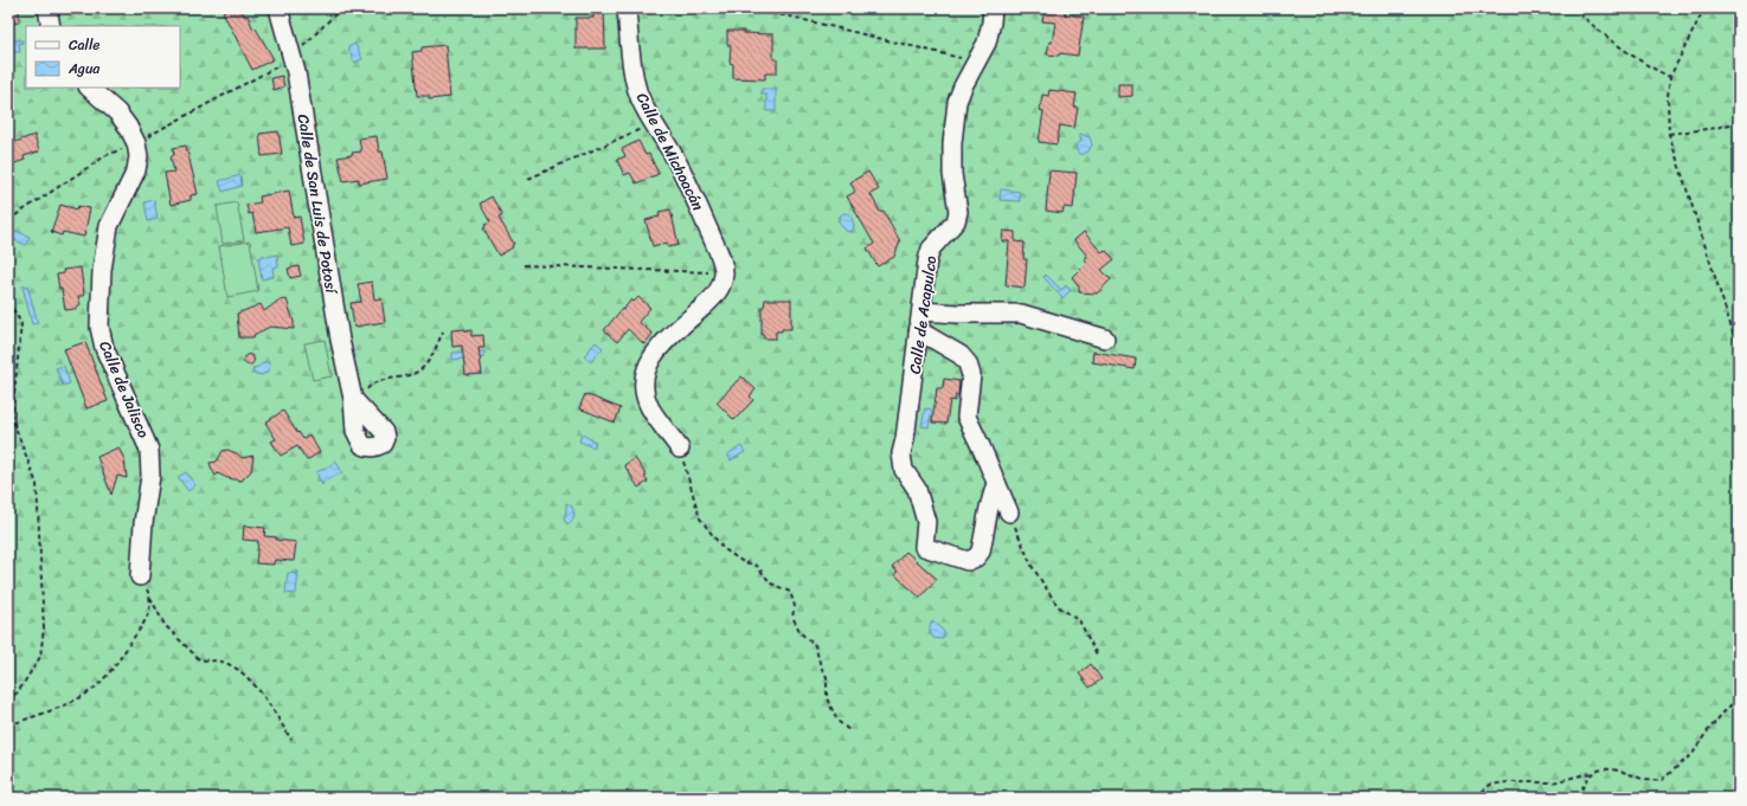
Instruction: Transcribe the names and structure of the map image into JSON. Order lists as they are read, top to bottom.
{
  "streets": {
    "street": [
      "Calle de Michoacán",
      "Calle de San Luis de Potosí",
      "Calle de Acapulco",
      "Calle de Jalisco"
    ]
  },
  "legend": ["Calle", "Agua"]
}
